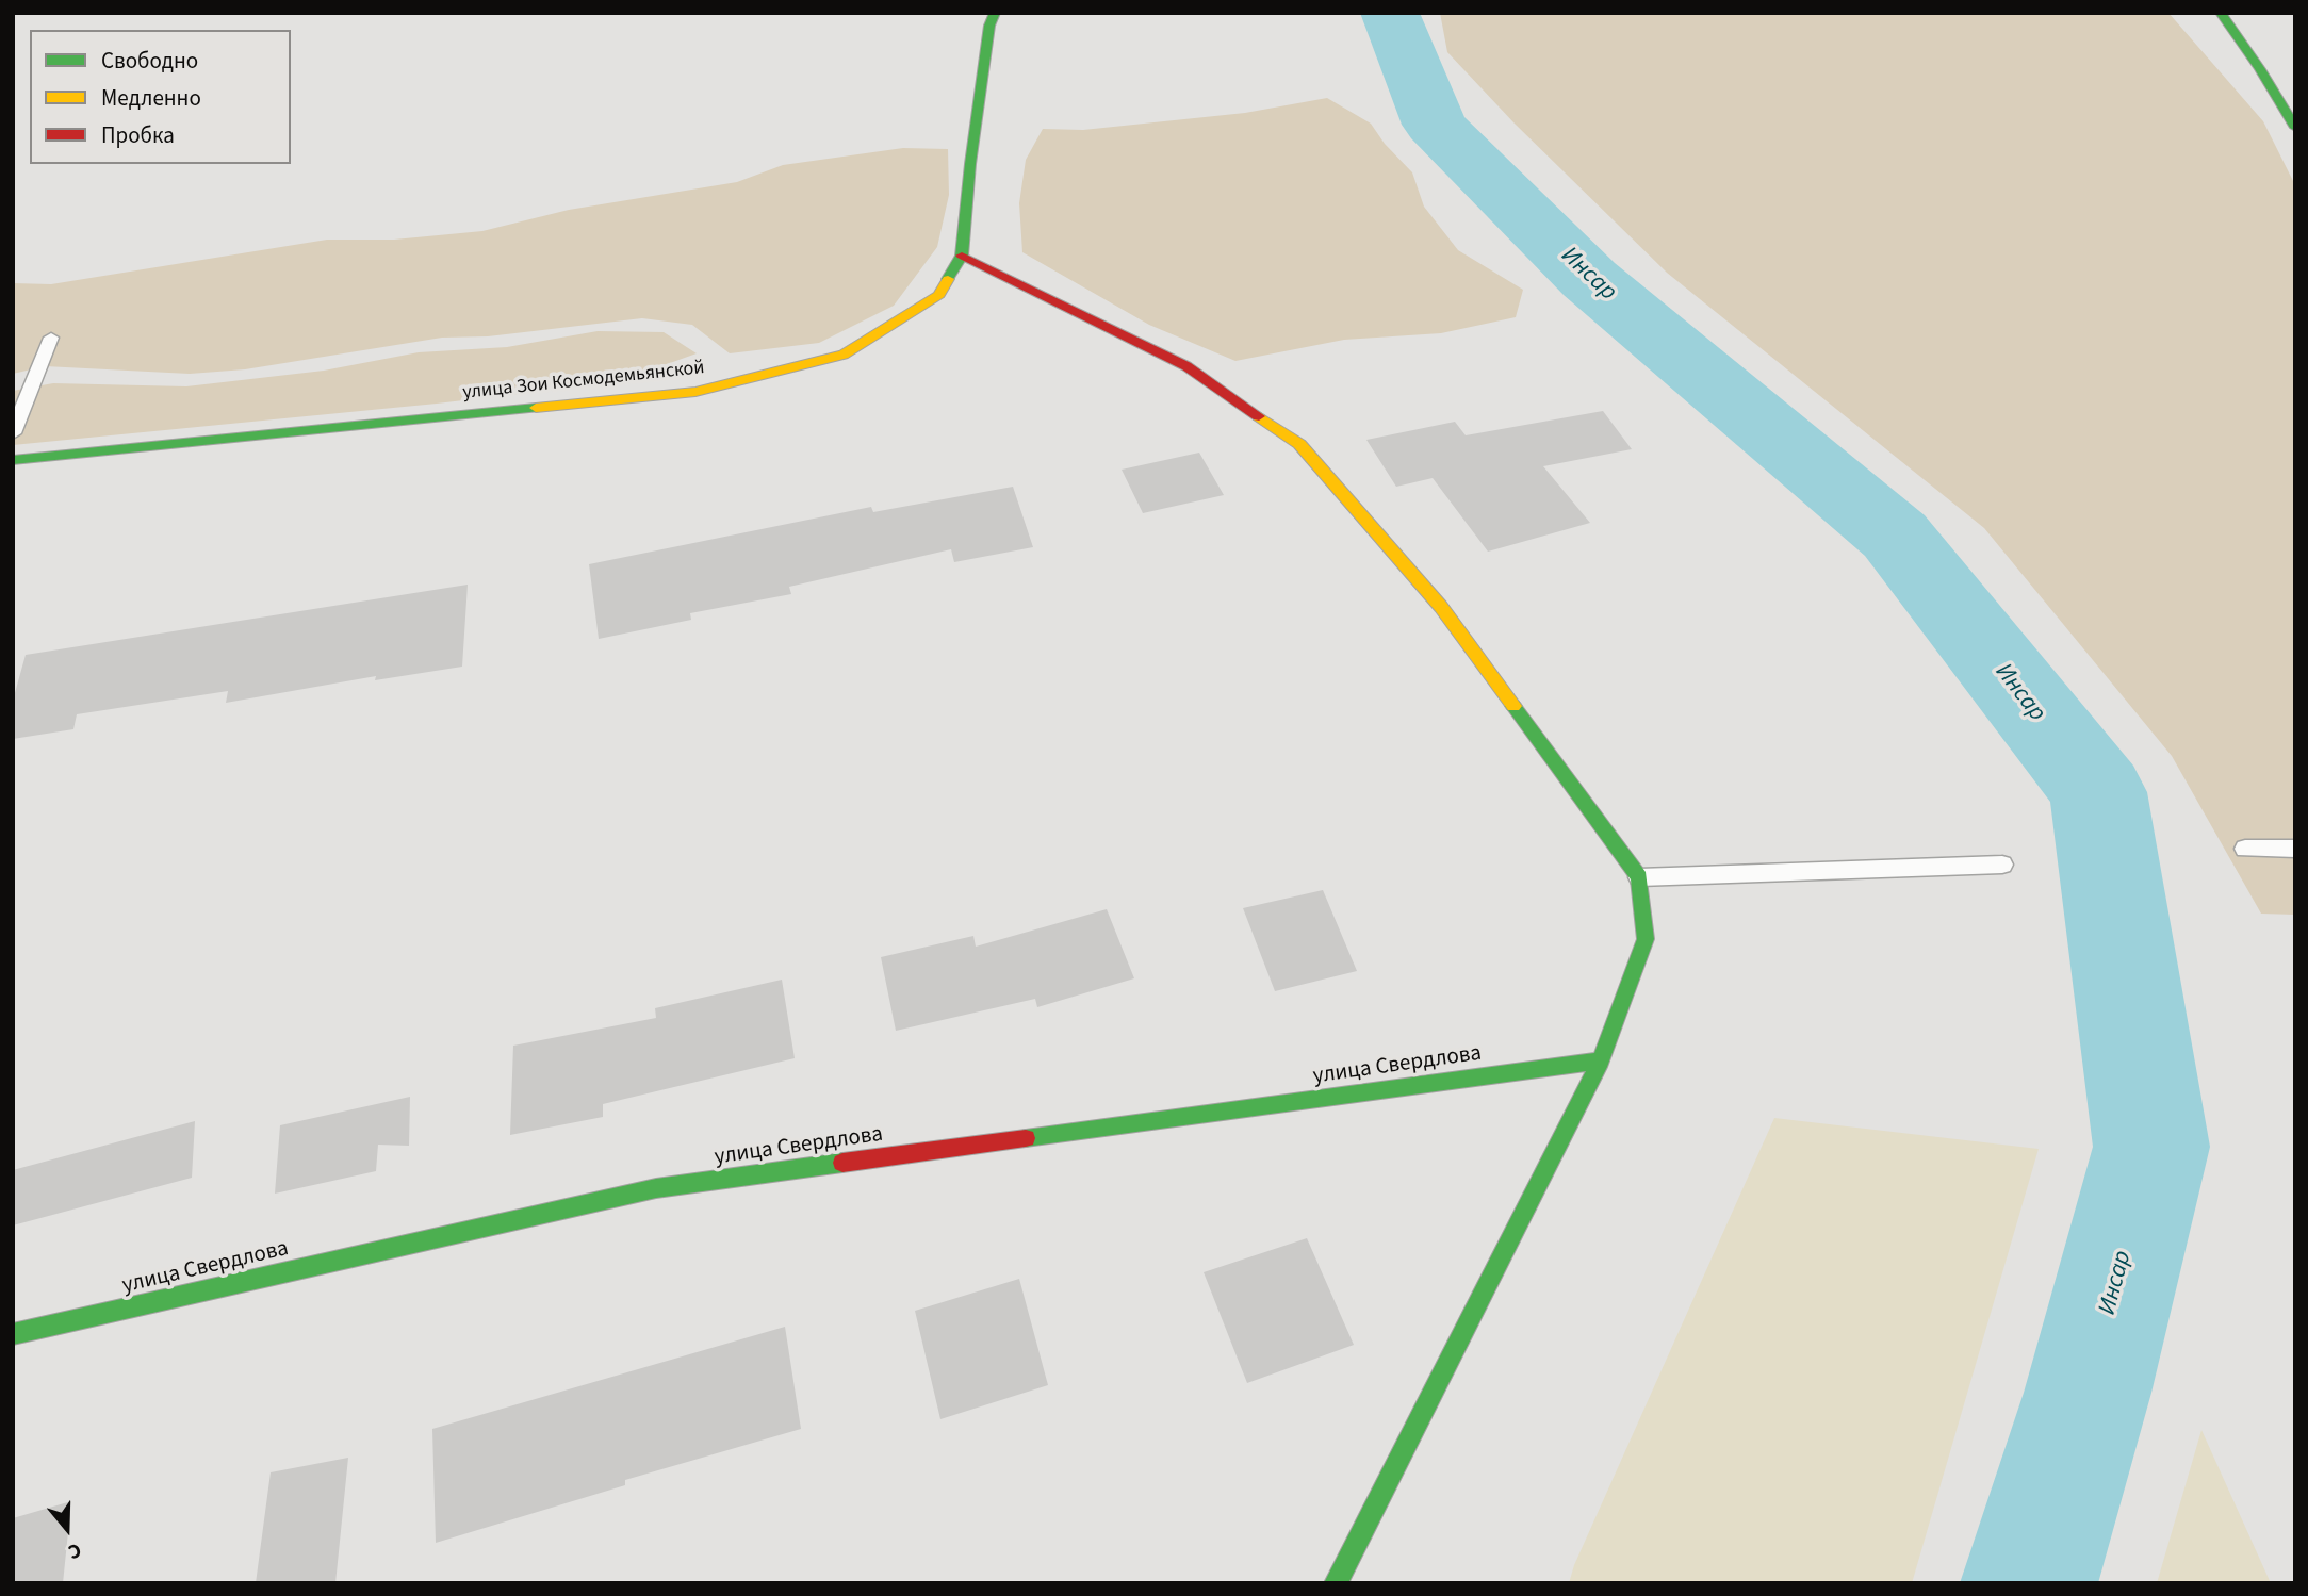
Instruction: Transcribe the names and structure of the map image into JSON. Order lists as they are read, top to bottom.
{
  "streets": {
    "street": ["улица Зои Космодемьянской", "улица Свердлова"]
  },
  "water": ["Инсар"],
  "legend": ["Свободно", "Медленно", "Пробка"],
  "north": "bottom"
}
